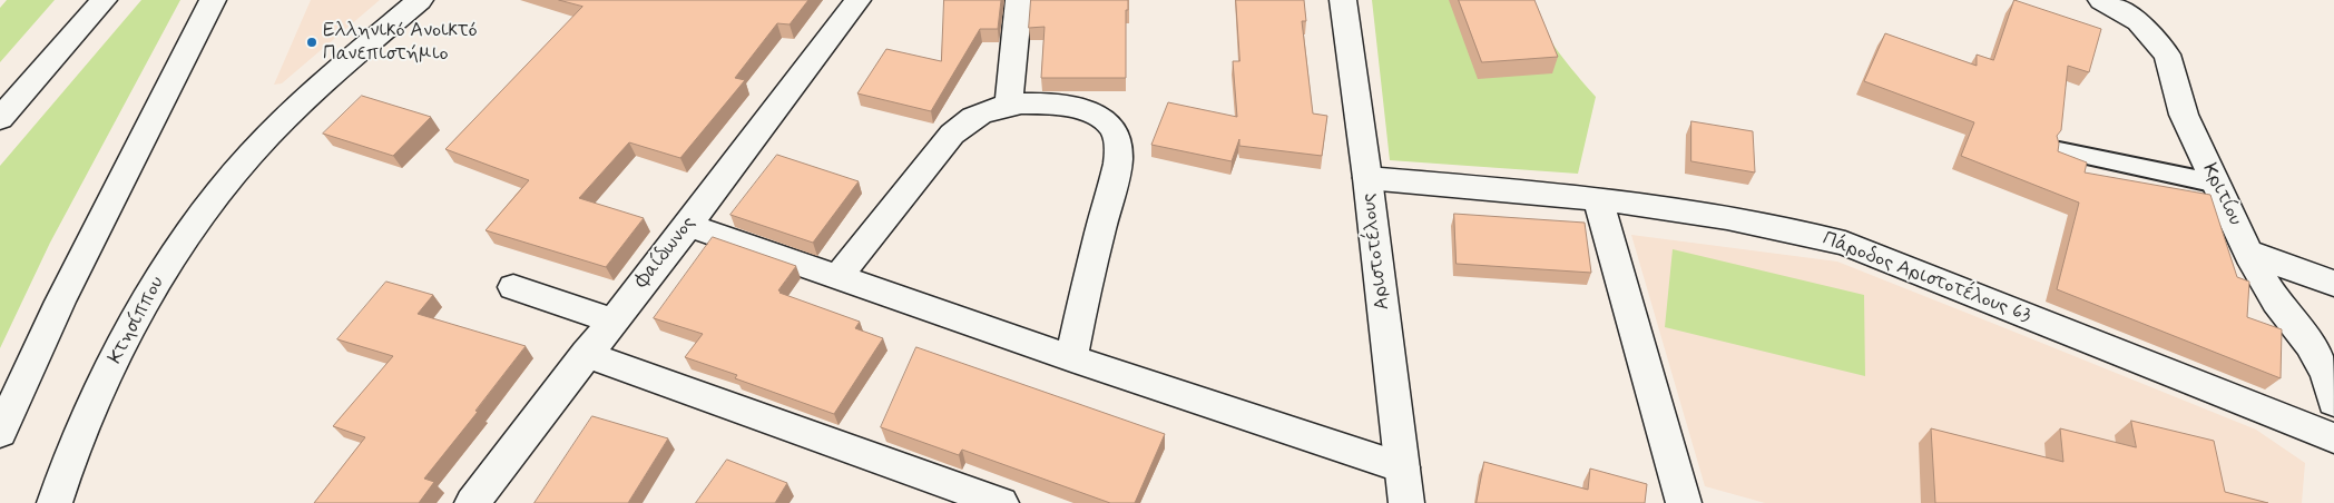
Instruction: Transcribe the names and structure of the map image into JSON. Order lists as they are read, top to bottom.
{
  "streets": {
    "main road": [
      "Κριτίου",
      "Αριστοτέλους",
      "Φαίδωνος",
      "Πάροδος Αριστοτέλους 63",
      "Κτησίππου"
    ]
  },
  "crossings": [
    ["Αριστοτέλους", "Πάροδος Αριστοτέλους 63"]
  ],
  "places": ["Ελληνικό Ανοικτό Πανεπιστήμιο"]
}
